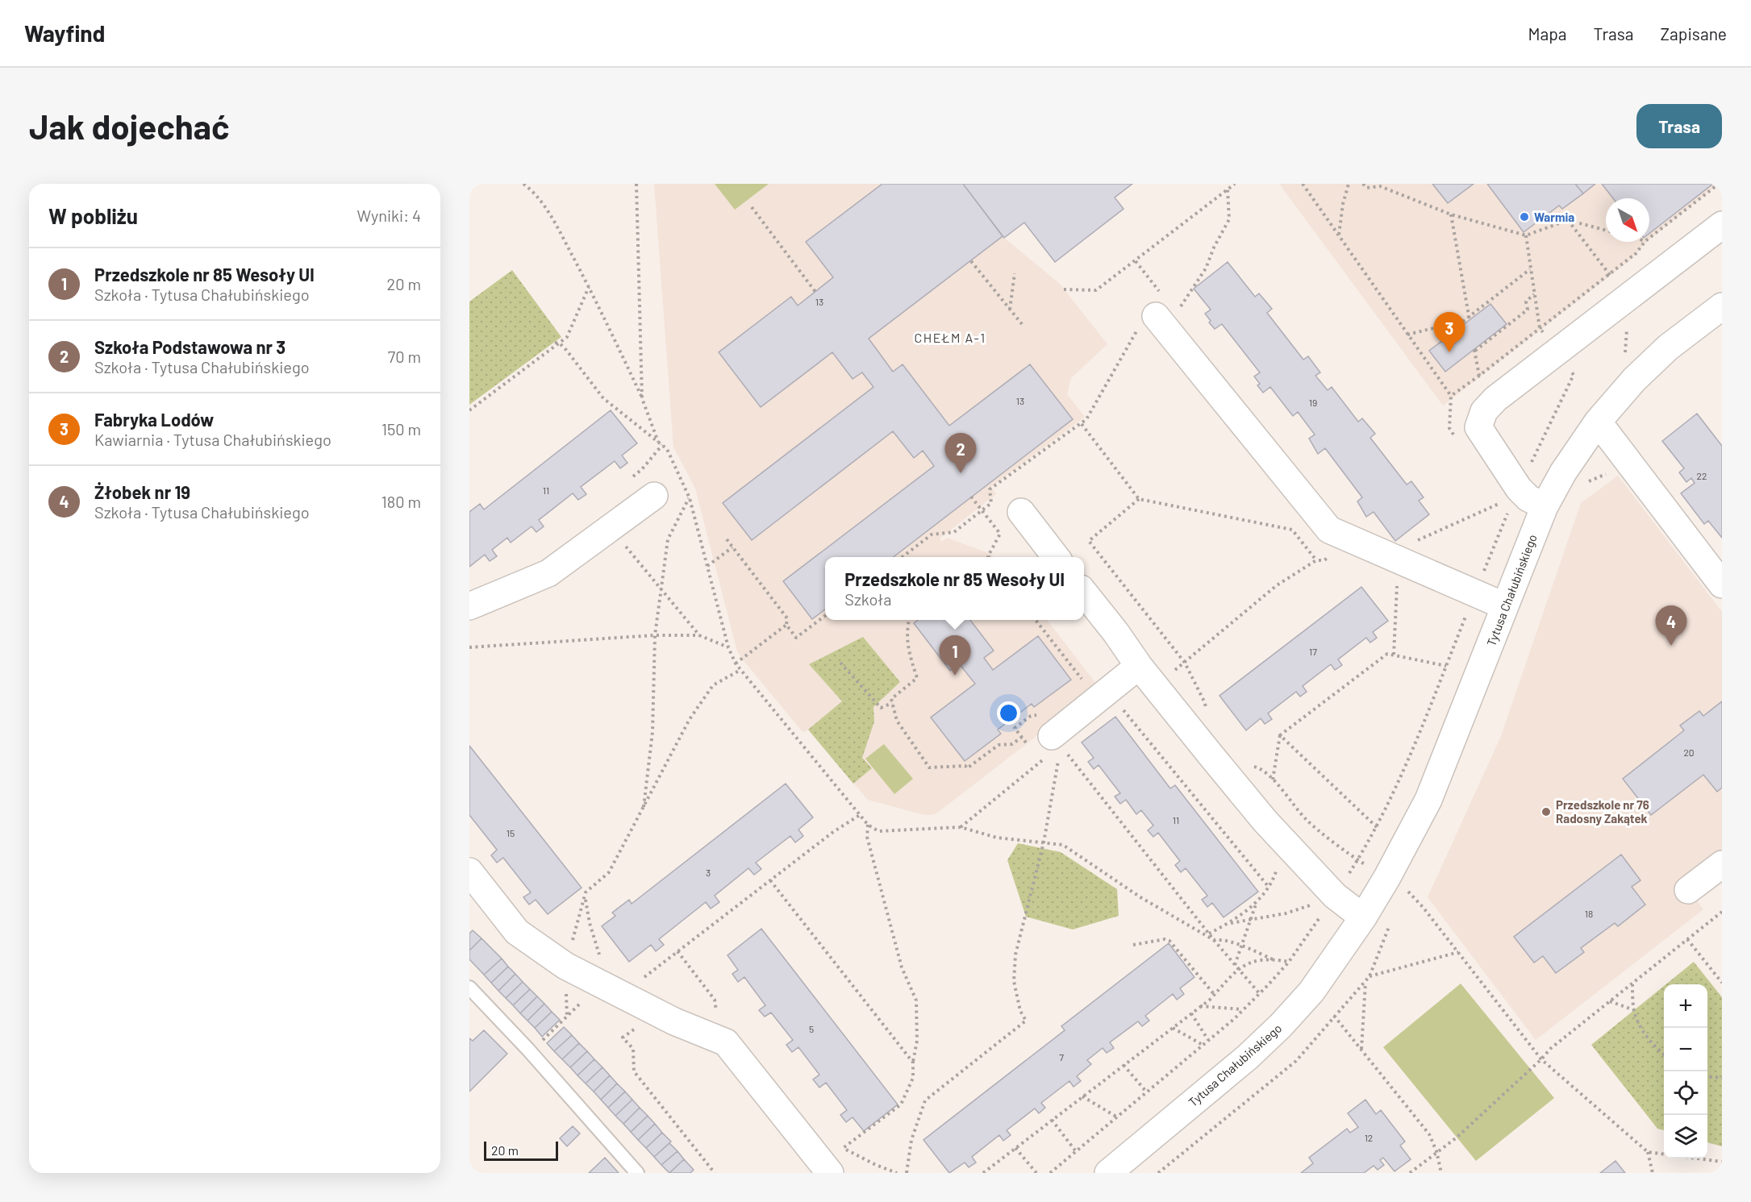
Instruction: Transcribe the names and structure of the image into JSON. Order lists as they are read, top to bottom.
{
  "streets": {
    "street": ["Tytusa Chałubińskiego"]
  },
  "districts": ["CHEŁM A-1"],
  "places": ["Warmia", "Przedszkole nr 76 Radosny Zakątek"],
  "house_numbers": [
    "13",
    "13",
    "19",
    "22",
    "11",
    "17",
    "20",
    "11",
    "15",
    "3",
    "18",
    "5",
    "7",
    "12"
  ],
  "scale_bar": "20 m",
  "north": "bottom right",
  "page": {
    "header": "Wayfind",
    "nav": ["Mapa", "Trasa", "Zapisane"],
    "buttons": "Trasa",
    "title": "Jak dojechać",
    "heading": ["W pobliżu", "Wyniki: 4"],
    "list": [
      {
        "mark": "1",
        "name": "Przedszkole nr 85 Wesoły Ul",
        "note": "Szkoła · Tytusa Chałubińskiego",
        "value": "20 m"
      },
      {
        "mark": "2",
        "name": "Szkoła Podstawowa nr 3",
        "note": "Szkoła · Tytusa Chałubińskiego",
        "value": "70 m"
      },
      {
        "mark": "3",
        "name": "Fabryka Lodów",
        "note": "Kawiarnia · Tytusa Chałubińskiego",
        "value": "150 m"
      },
      {
        "mark": "4",
        "name": "Żłobek nr 19",
        "note": "Szkoła · Tytusa Chałubińskiego",
        "value": "180 m"
      }
    ],
    "pins": [
      "3",
      "2",
      "4",
      "1"
    ],
    "popup": ["Przedszkole nr 85 Wesoły Ul", "Szkoła"],
    "map_buttons": ["+", "−"],
    "scale": "20 m"
  }
}
